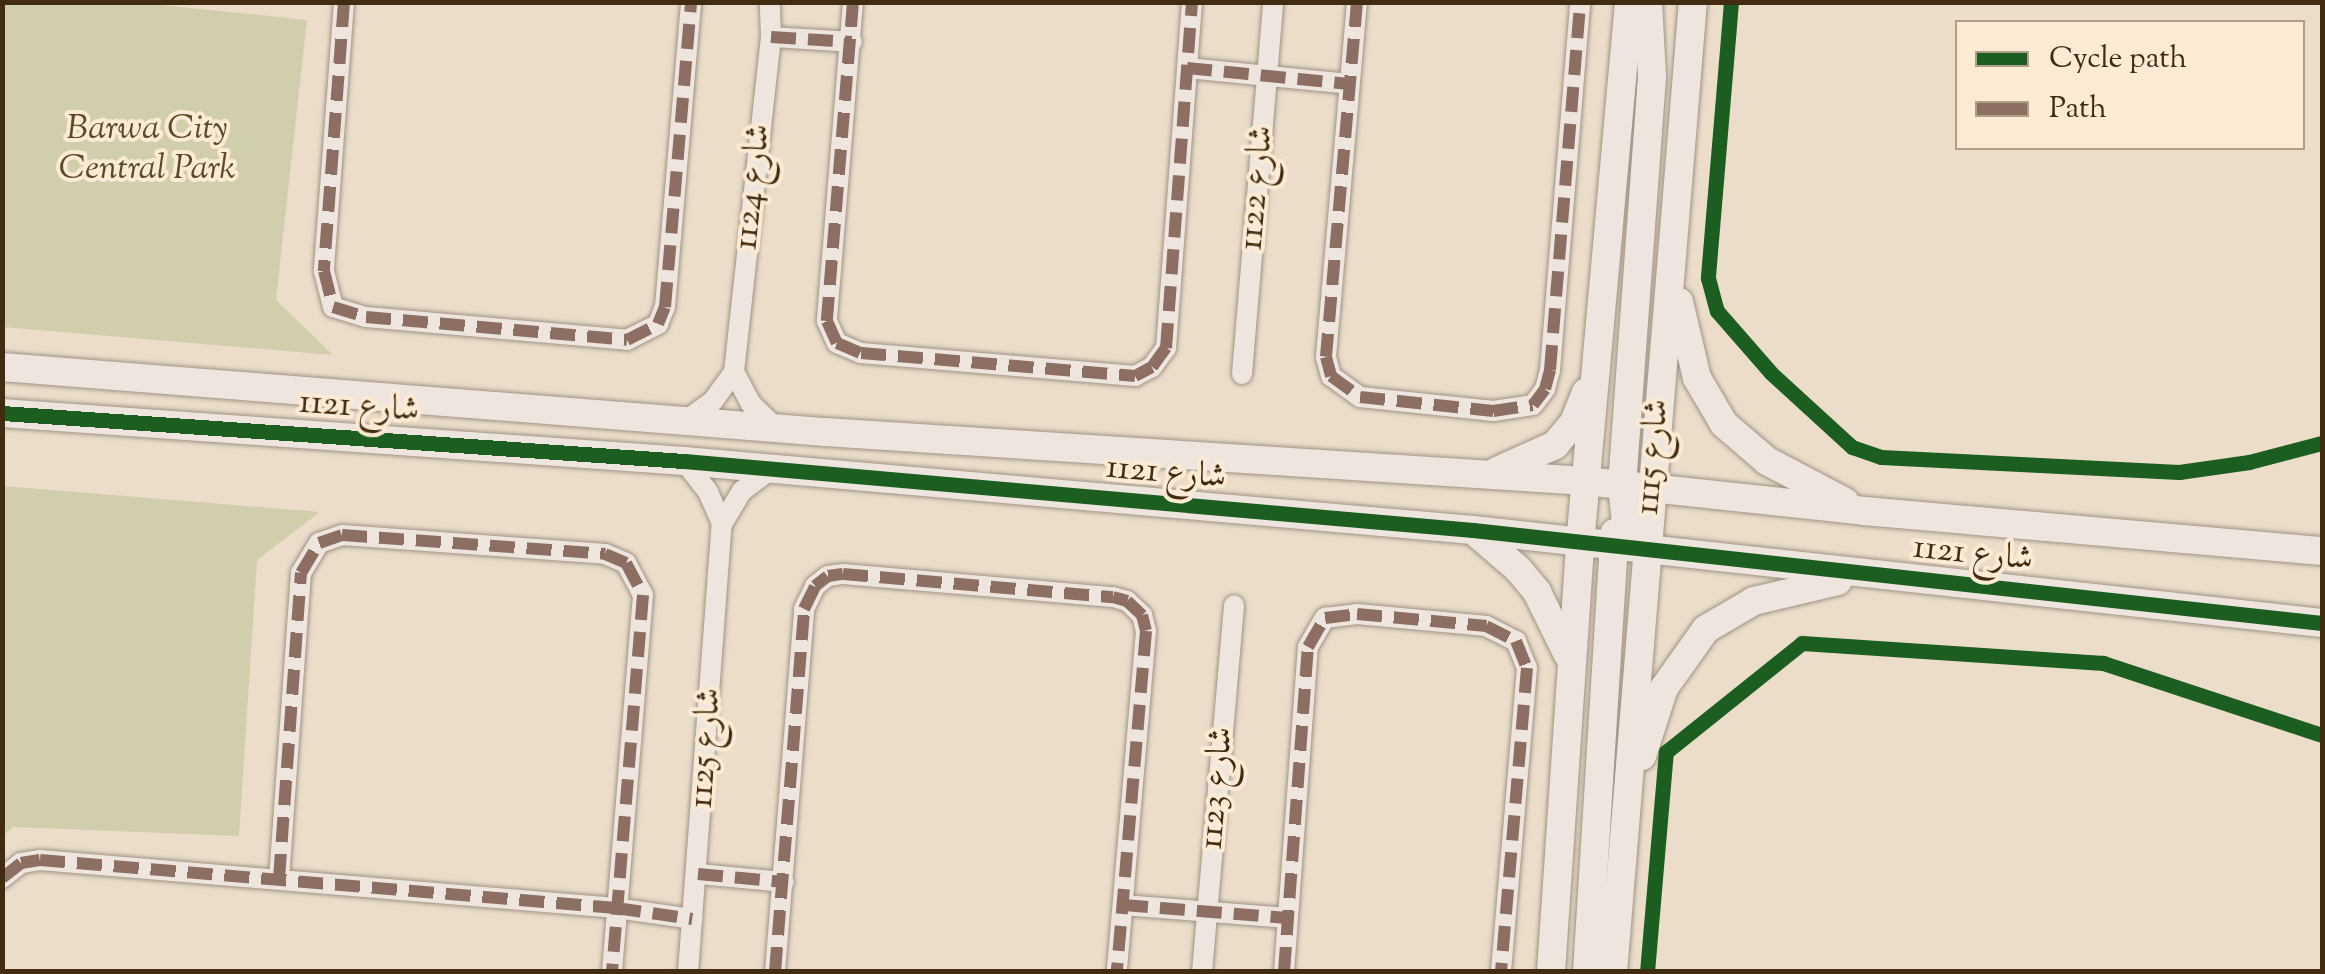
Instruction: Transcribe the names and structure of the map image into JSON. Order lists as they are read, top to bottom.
{
  "streets": {
    "street": [
      "شارع 1124",
      "شارع 1122",
      "شارع 1121",
      "شارع 1115",
      "شارع 1125",
      "شارع 1123"
    ]
  },
  "crossings": [
    ["شارع 1121", "شارع 1115"]
  ],
  "parks": ["Barwa City Central Park"],
  "legend": ["Cycle path", "Path"]
}
